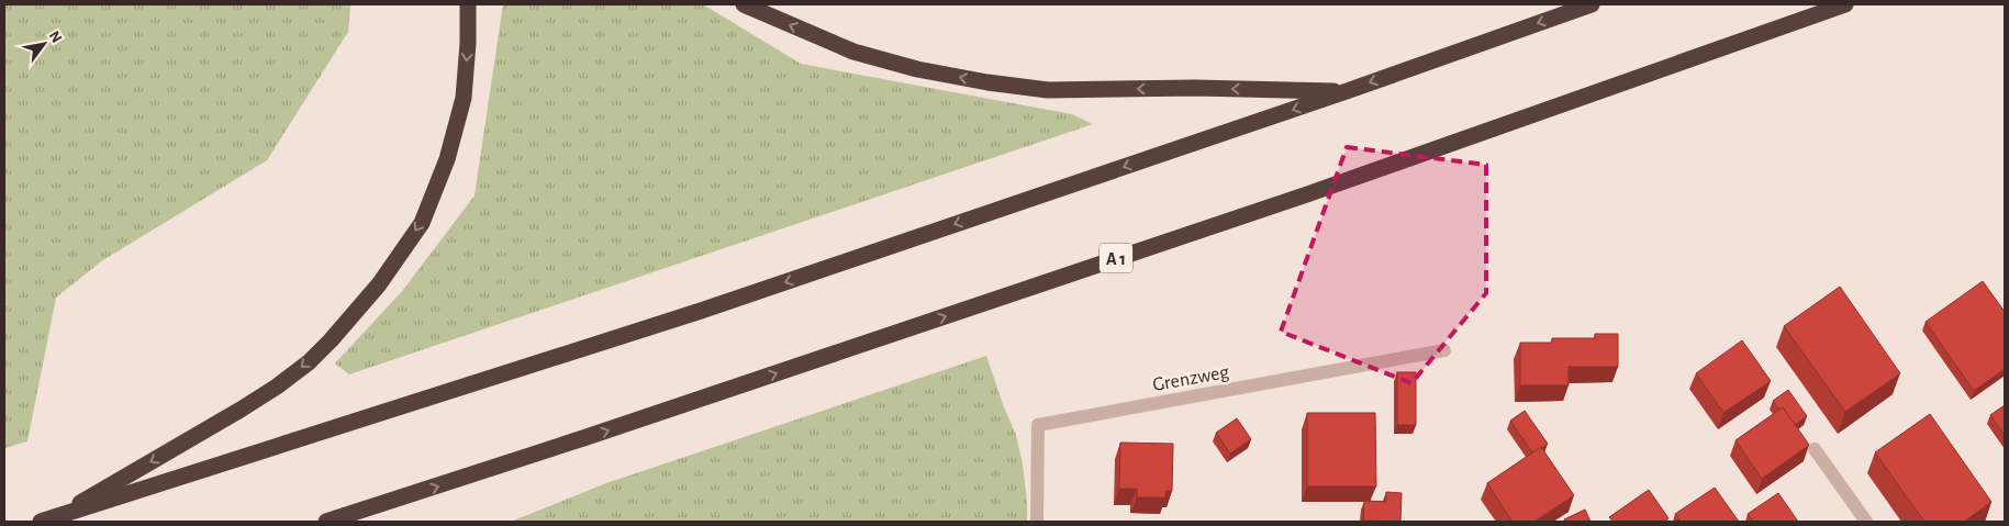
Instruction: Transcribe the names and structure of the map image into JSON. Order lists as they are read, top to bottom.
{
  "streets": {
    "highway": ["A 1"],
    "street": ["Grenzweg"]
  },
  "north": "top right"
}
